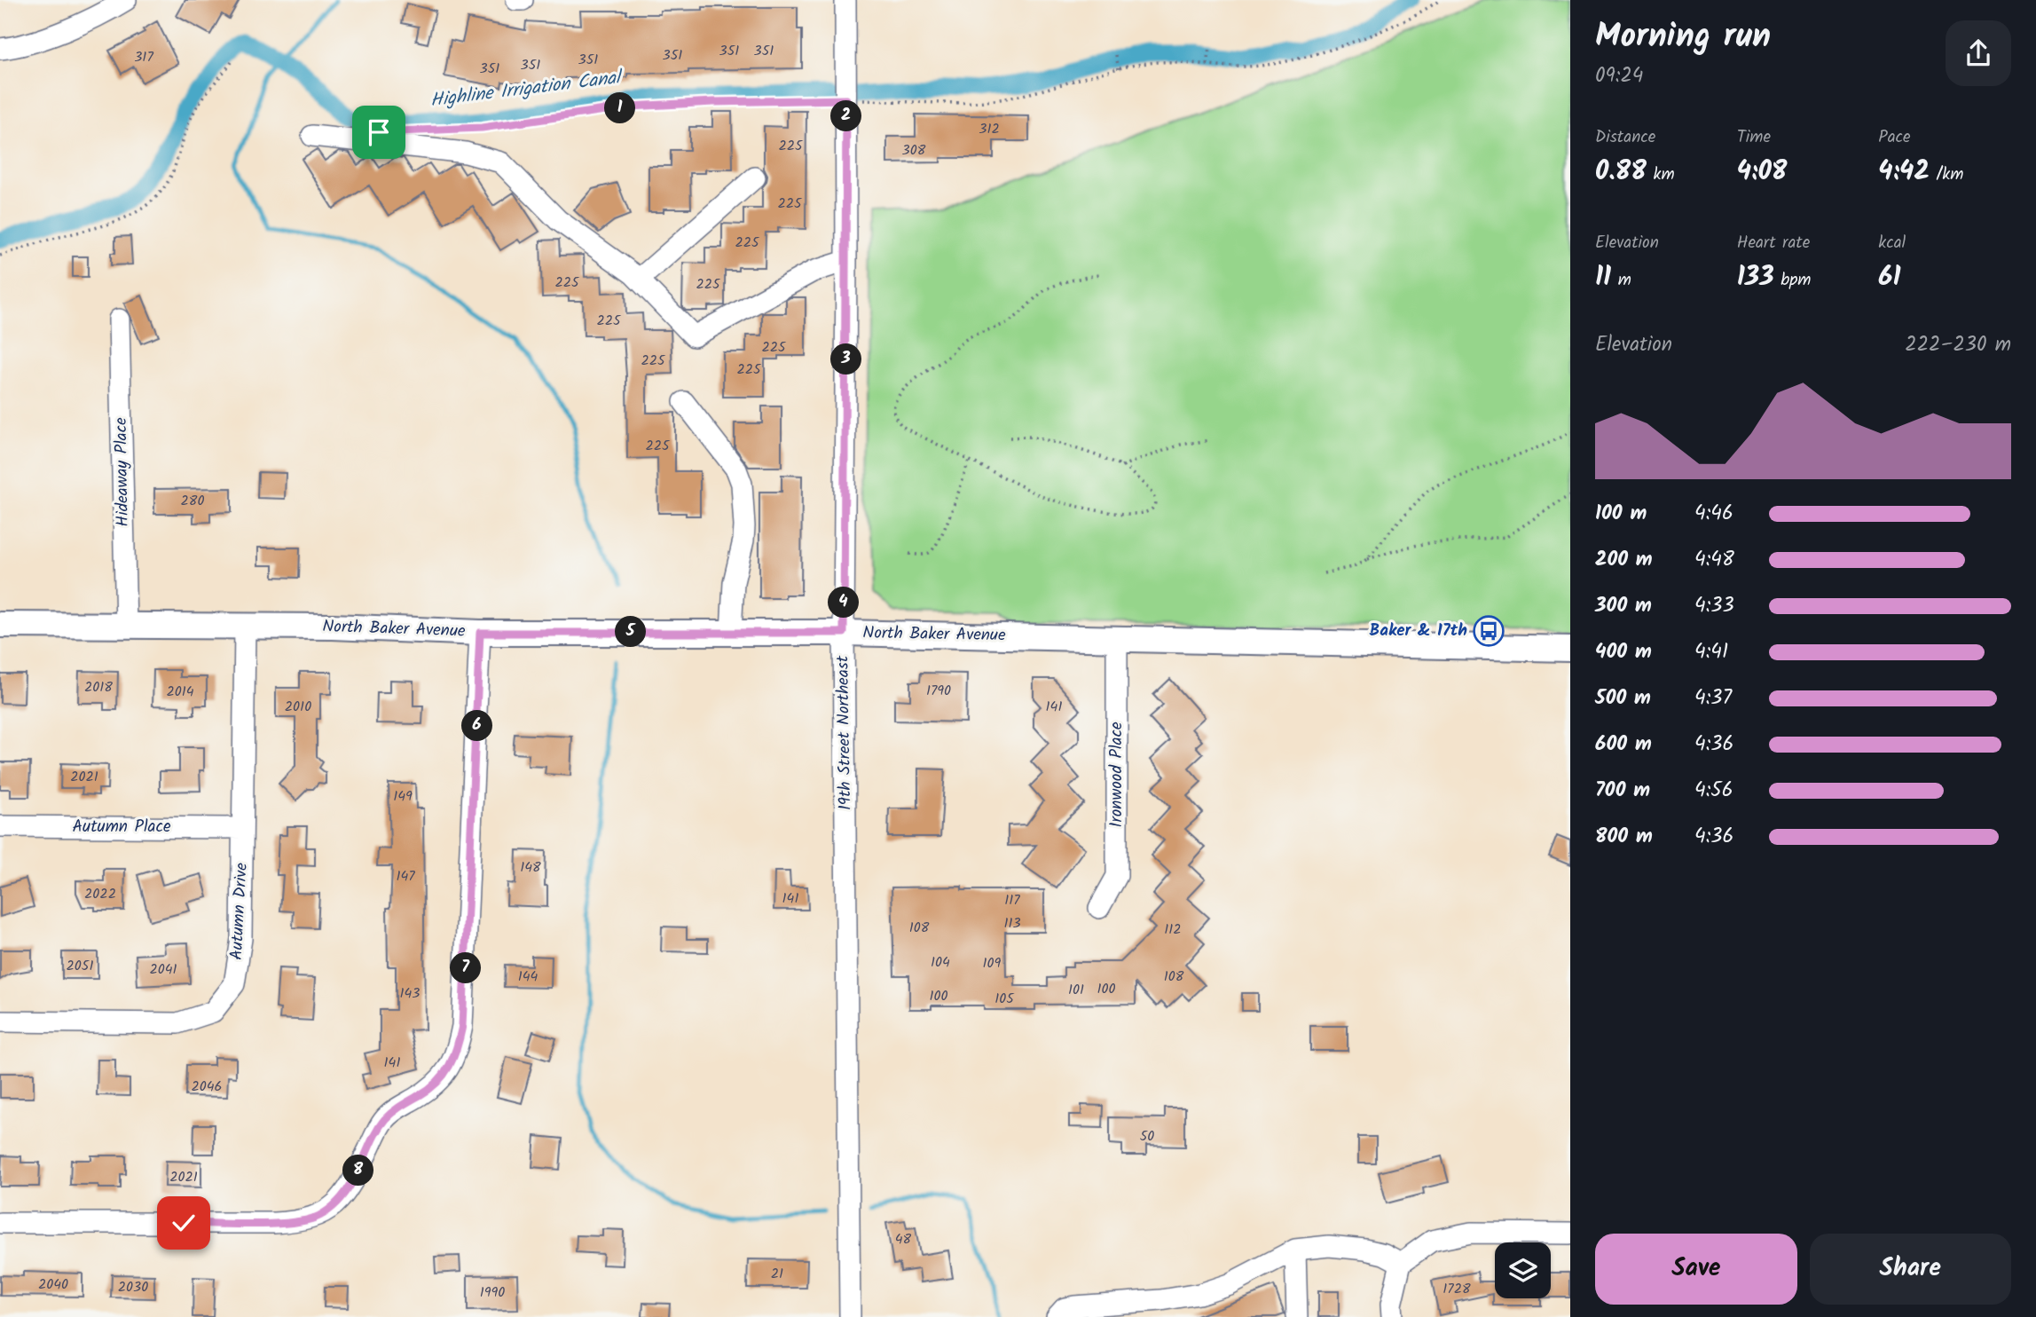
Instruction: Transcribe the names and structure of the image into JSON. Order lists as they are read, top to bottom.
{
  "streets": {
    "main road": ["North Baker Avenue"],
    "street": [
      "Hideaway Place",
      "19th Street Northeast",
      "Ironwood Place",
      "Autumn Place",
      "Autumn Drive"
    ]
  },
  "crossings": [
    ["Hideaway Place", "North Baker Avenue"],
    ["North Baker Avenue", "19th Street Northeast"],
    ["North Baker Avenue", "Ironwood Place"],
    ["North Baker Avenue", "Autumn Drive"],
    ["Autumn Place", "Autumn Drive"]
  ],
  "water": ["Highline Irrigation Canal"],
  "places": {
    "bus stop": ["Baker & 17th"]
  },
  "house_numbers": [
    "351",
    "351",
    "351",
    "317",
    "351",
    "351",
    "351",
    "312",
    "225",
    "308",
    "225",
    "225",
    "225",
    "225",
    "225",
    "225",
    "225",
    "225",
    "225",
    "280",
    "2018",
    "1790",
    "2014",
    "2010",
    "141",
    "2021",
    "149",
    "148",
    "147",
    "2022",
    "141",
    "117",
    "113",
    "108",
    "112",
    "104",
    "109",
    "2051",
    "2041",
    "144",
    "108",
    "100",
    "101",
    "143",
    "100",
    "105",
    "141",
    "2046",
    "50",
    "2021",
    "48",
    "21",
    "2040",
    "2030",
    "1728",
    "1990"
  ],
  "page": {
    "heading": ["Morning run", "09:24"],
    "pins": [
      "1",
      "2",
      "3",
      "4",
      "5",
      "6",
      "7",
      "8"
    ],
    "stats": [
      ["Distance", "0.88 km"],
      ["Time", "4:08"],
      ["Pace", "4:42 /km"],
      ["Elevation", "11 m"],
      ["Heart rate", "133 bpm"],
      ["kcal", "61"]
    ],
    "chart": ["Elevation", "222–230 m"],
    "list": [
      {
        "name": "100 m",
        "note": "4:46"
      },
      {
        "name": "200 m",
        "note": "4:48"
      },
      {
        "name": "300 m",
        "note": "4:33"
      },
      {
        "name": "400 m",
        "note": "4:41"
      },
      {
        "name": "500 m",
        "note": "4:37"
      },
      {
        "name": "600 m",
        "note": "4:36"
      },
      {
        "name": "700 m",
        "note": "4:56"
      },
      {
        "name": "800 m",
        "note": "4:36"
      }
    ],
    "buttons": ["Save", "Share"]
  }
}
